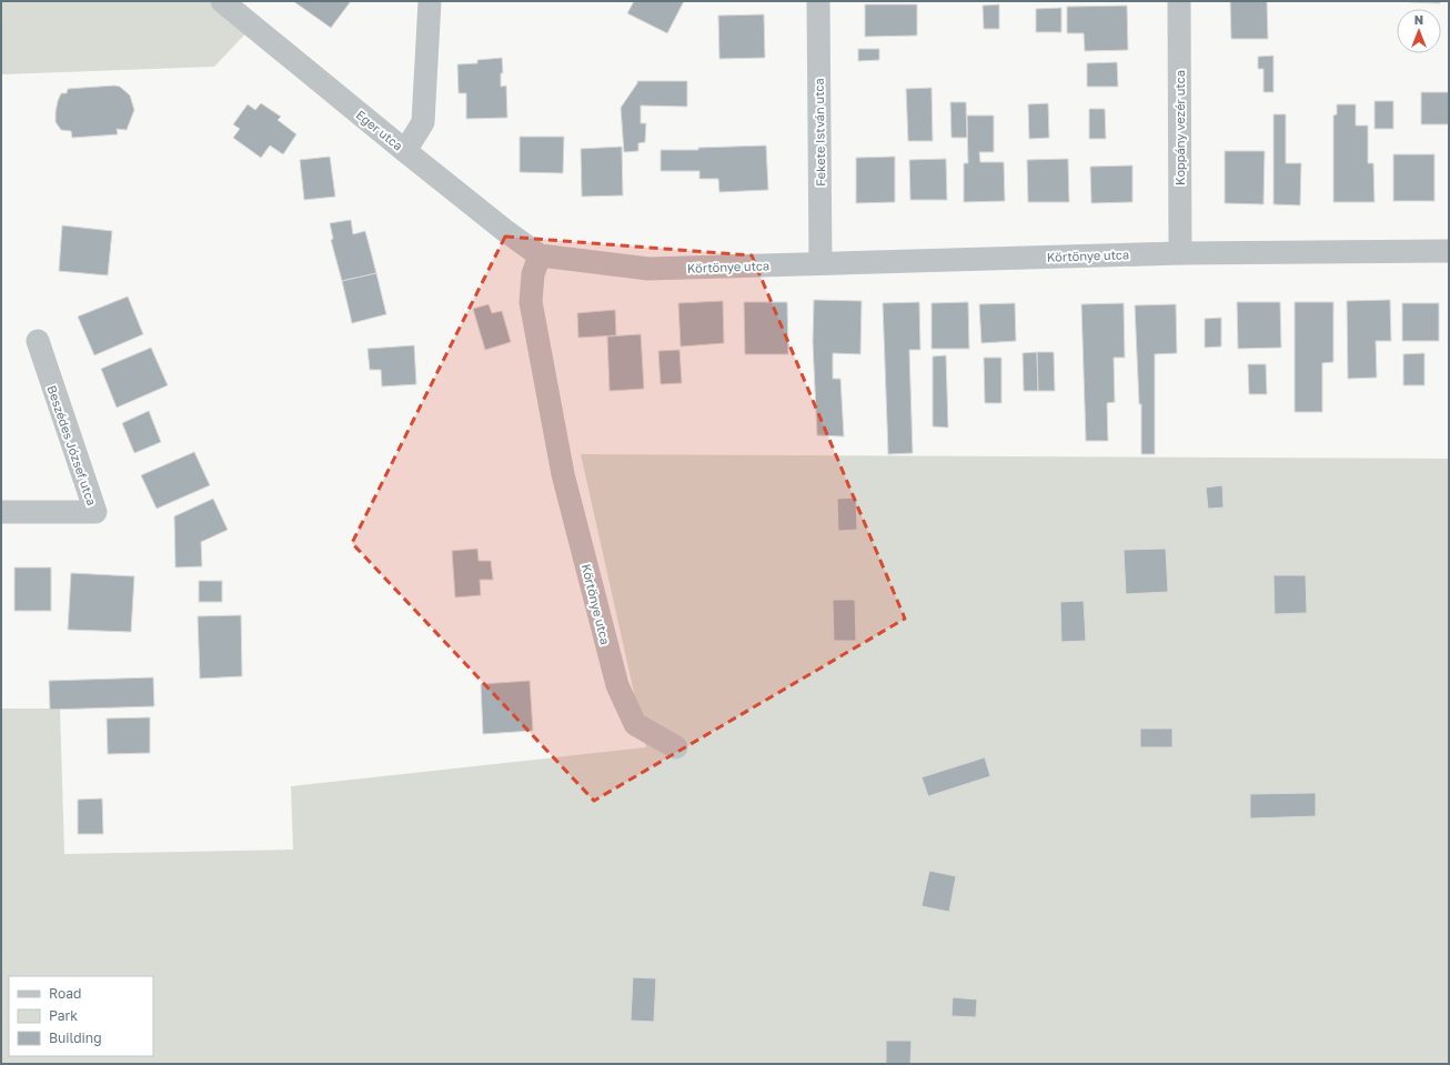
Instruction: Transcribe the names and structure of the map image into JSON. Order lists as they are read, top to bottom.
{
  "streets": {
    "street": [
      "Koppány vezér utca",
      "Eger utca",
      "Fekete István utca",
      "Körtönye utca",
      "Beszédes József utca"
    ]
  },
  "crossings": [
    ["Koppány vezér utca", "Körtönye utca"],
    ["Eger utca", "Körtönye utca"],
    ["Fekete István utca", "Körtönye utca"]
  ],
  "legend": ["Road", "Park", "Building"],
  "north": "top"
}
